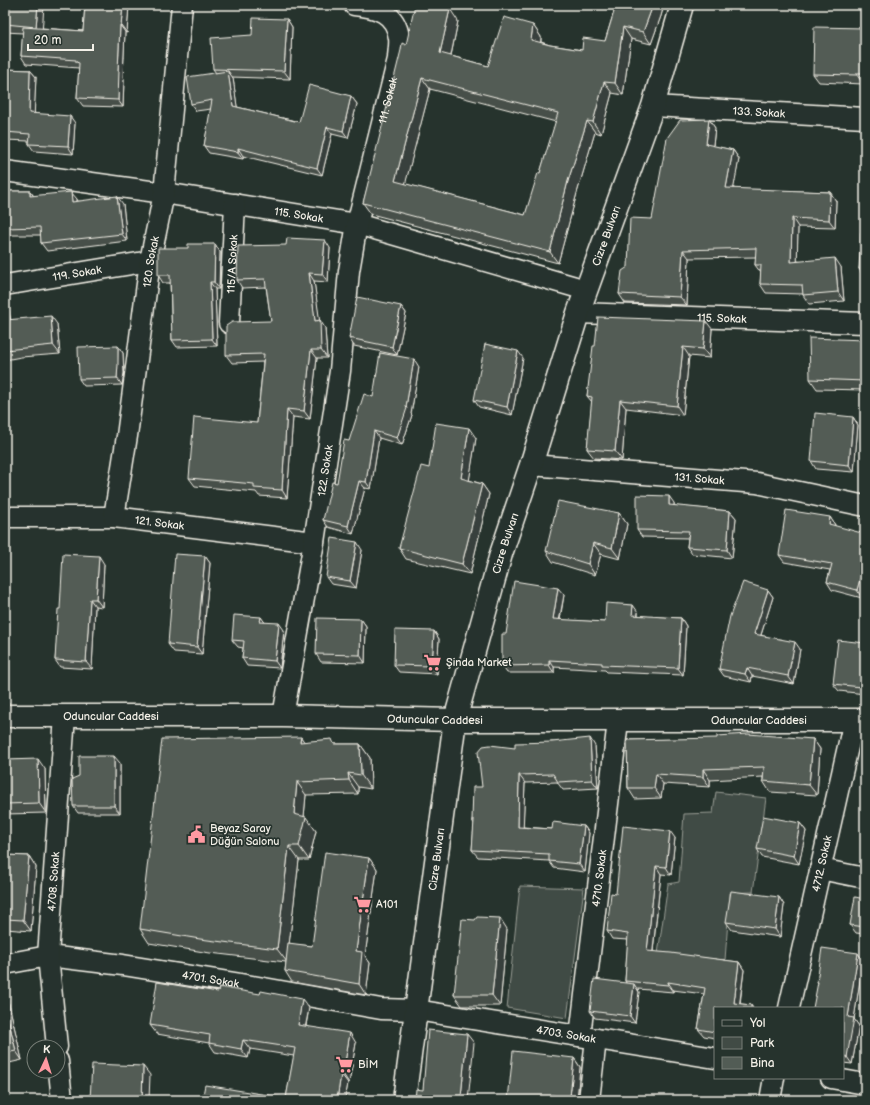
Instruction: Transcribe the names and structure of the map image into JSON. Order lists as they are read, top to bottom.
{
  "streets": {
    "main road": ["Cizre Bulvarı", "Oduncular Caddesi"],
    "street": [
      "111. Sokak",
      "133. Sokak",
      "115. Sokak",
      "120. Sokak",
      "115/A Sokak",
      "119. Sokak",
      "122. Sokak",
      "131. Sokak",
      "121. Sokak",
      "4712. Sokak",
      "4710. Sokak",
      "4708. Sokak",
      "4701. Sokak",
      "4703. Sokak"
    ]
  },
  "crossings": [
    ["111. Sokak", "115. Sokak"],
    ["111. Sokak", "122. Sokak"],
    ["133. Sokak", "Cizre Bulvarı"],
    ["115. Sokak", "Cizre Bulvarı"],
    ["115. Sokak", "120. Sokak"],
    ["115. Sokak", "115/A Sokak"],
    ["115. Sokak", "122. Sokak"],
    ["Cizre Bulvarı", "131. Sokak"],
    ["Cizre Bulvarı", "Oduncular Caddesi"],
    ["Cizre Bulvarı", "4701. Sokak"],
    ["Cizre Bulvarı", "4703. Sokak"],
    ["120. Sokak", "119. Sokak"],
    ["120. Sokak", "121. Sokak"],
    ["122. Sokak", "121. Sokak"],
    ["122. Sokak", "Oduncular Caddesi"],
    ["Oduncular Caddesi", "4712. Sokak"],
    ["Oduncular Caddesi", "4710. Sokak"],
    ["Oduncular Caddesi", "4708. Sokak"],
    ["4710. Sokak", "4703. Sokak"],
    ["4708. Sokak", "4701. Sokak"],
    ["4701. Sokak", "4703. Sokak"]
  ],
  "places": {
    "supermarket": ["Şinda Market", "A101", "BİM"],
    "public building": ["Beyaz Saray Düğün Salonu"]
  },
  "legend": ["Yol", "Park", "Bina"],
  "scale_bar": "20 m",
  "north": "top"
}
